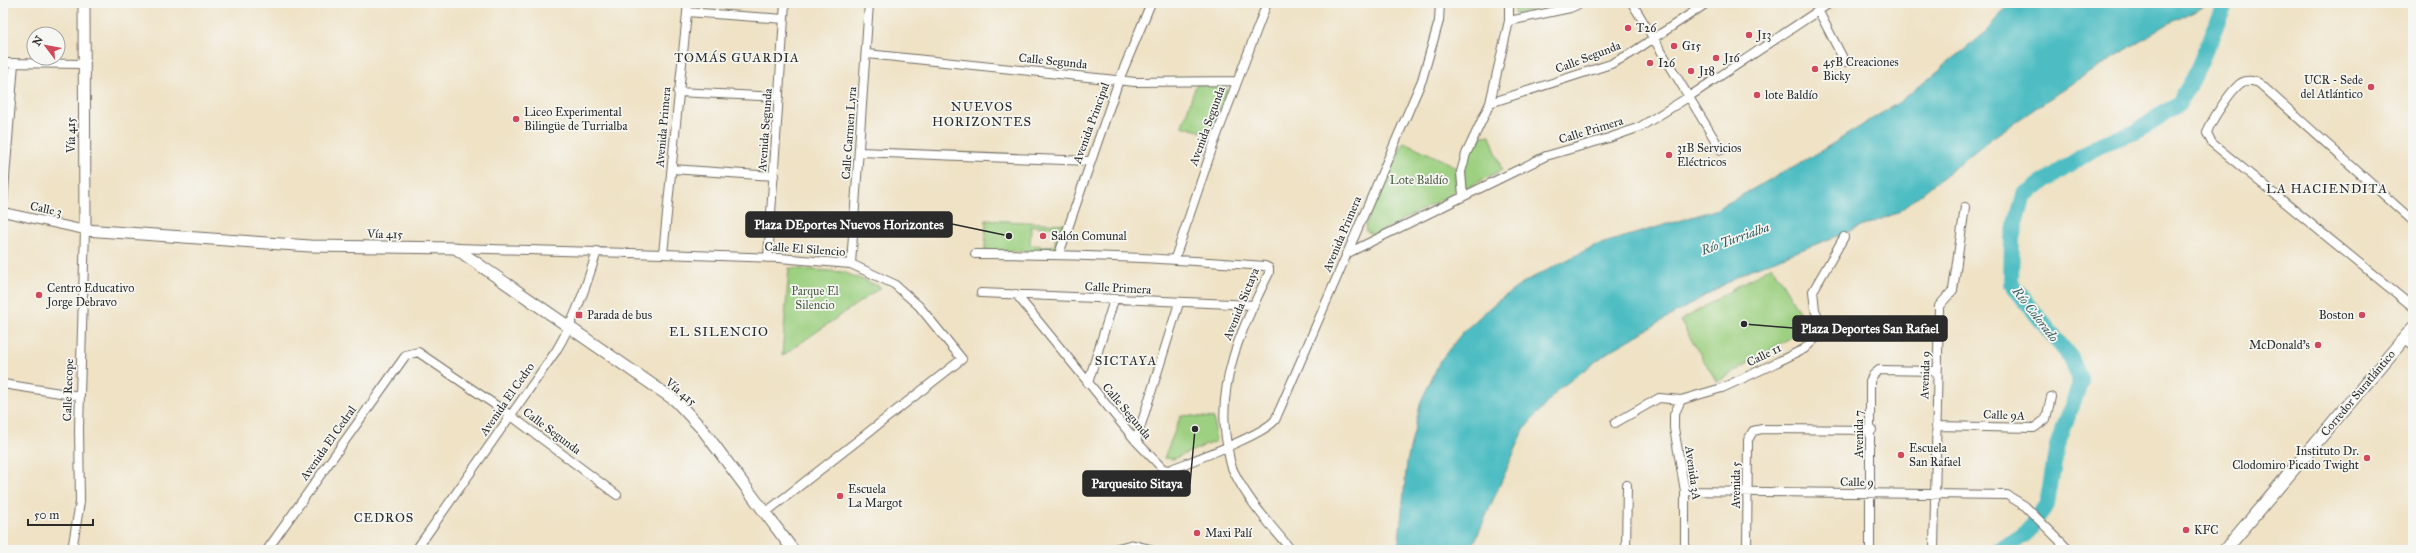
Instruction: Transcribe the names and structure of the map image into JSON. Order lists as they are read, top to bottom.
{
  "streets": {
    "main road": ["Corredor Suratlántico"],
    "street": [
      "Calle Segunda",
      "Avenida Principal",
      "Avenida Segunda",
      "Avenida Primera",
      "Calle Primera",
      "Calle Carmen Lyra",
      "Vía 415",
      "Calle 3",
      "Calle El Silencio",
      "Avenida Sictaya",
      "Calle 11",
      "Avenida 9",
      "Calle Recope",
      "Avenida El Cedro",
      "Calle 9A",
      "Avenida 7",
      "Avenida El Cedral",
      "Avenida 3A",
      "Calle 9",
      "Avenida 5"
    ]
  },
  "crossings": [
    ["Calle Segunda", "Avenida Principal"],
    ["Calle Segunda", "Avenida Segunda"],
    ["Calle Segunda", "Avenida Primera"],
    ["Calle Segunda", "Calle Primera"],
    ["Calle Segunda", "Calle Carmen Lyra"],
    ["Calle Segunda", "Avenida Sictaya"],
    ["Calle Segunda", "Avenida El Cedro"],
    ["Calle Segunda", "Avenida El Cedral"],
    ["Avenida Principal", "Avenida Sictaya"],
    ["Avenida Segunda", "Calle El Silencio"],
    ["Avenida Segunda", "Avenida Sictaya"],
    ["Avenida Primera", "Calle Primera"],
    ["Avenida Primera", "Calle El Silencio"],
    ["Avenida Primera", "Avenida Sictaya"],
    ["Calle Primera", "Avenida Sictaya"],
    ["Calle Carmen Lyra", "Calle El Silencio"],
    ["Vía 415", "Calle 3"],
    ["Vía 415", "Calle El Silencio"],
    ["Vía 415", "Calle Recope"],
    ["Vía 415", "Avenida El Cedro"],
    ["Calle 3", "Calle Recope"],
    ["Calle El Silencio", "Avenida El Cedro"],
    ["Calle 11", "Avenida 3A"],
    ["Avenida 9", "Calle 9A"],
    ["Avenida 9", "Avenida 7"],
    ["Avenida 9", "Calle 9"],
    ["Avenida 7", "Calle 9"],
    ["Avenida 7", "Avenida 5"],
    ["Avenida 3A", "Calle 9"],
    ["Calle 9", "Avenida 5"]
  ],
  "districts": [
    "TOMÁS GUARDIA",
    "NUEVOS HORIZONTES",
    "LA HACIENDITA",
    "EL SILENCIO",
    "SICTAYA",
    "CEDROS"
  ],
  "water": ["Río Turrialba", "Río Colorado"],
  "parks": ["Lote Baldío", "Parque El Silencio"],
  "places": {
    "other": [
      "T26",
      "J13",
      "G15",
      "J16",
      "I26",
      "45B Creaciones Bicky",
      "J18",
      "UCR - Sede del Atlántico",
      "lote Baldío",
      "Liceo Experimental Bilingüe de Turrialba",
      "31B Servicios Eléctricos",
      "Plaza DEportes Nuevos Horizontes",
      "Salón Comunal",
      "Centro Educativo Jorge Debravo",
      "Boston",
      "Plaza Deportes San Rafael",
      "McDonald's",
      "Parquesito Sitaya",
      "Escuela San Rafael",
      "Instituto Dr. Clodomiro Picado Twight",
      "Escuela La Margot",
      "KFC",
      "Maxi Palí"
    ],
    "transit": ["Parada de bus"]
  },
  "scale_bar": "50 m",
  "north": "top left"
}
